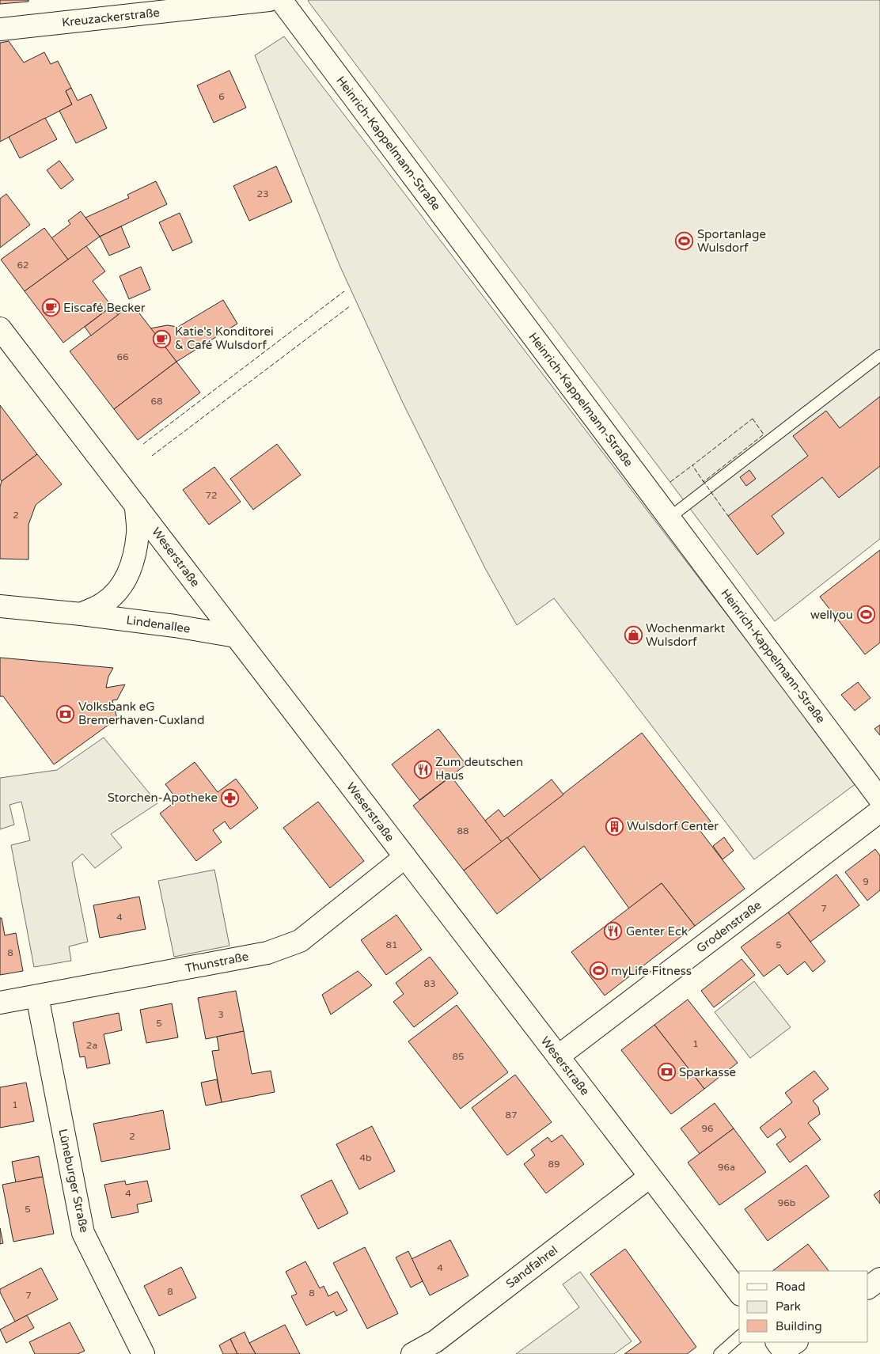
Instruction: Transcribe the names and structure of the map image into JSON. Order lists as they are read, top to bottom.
{
  "streets": {
    "street": [
      "Kreuzackerstraße",
      "Heinrich-Kappelmann-Straße",
      "Weserstraße",
      "Lindenallee",
      "Grodenstraße",
      "Thunstraße",
      "Lüneburger Straße",
      "Sandfahrel"
    ]
  },
  "crossings": [
    ["Weserstraße", "Lindenallee"],
    ["Weserstraße", "Grodenstraße"],
    ["Weserstraße", "Thunstraße"],
    ["Weserstraße", "Sandfahrel"],
    ["Thunstraße", "Lüneburger Straße"]
  ],
  "places": {
    "sports": ["Sportanlage Wulsdorf", "wellyou", "myLife Fitness"],
    "cafe": ["Eiscafé Becker", "Katie's Konditorei & Café Wulsdorf"],
    "shop": ["Wochenmarkt Wulsdorf"],
    "bank": ["Volksbank eG Bremerhaven-Cuxland", "Sparkasse"],
    "restaurant": ["Zum deutschen Haus", "Genter Eck"],
    "pharmacy": ["Storchen-Apotheke"],
    "building": ["Wulsdorf Center"]
  },
  "house_numbers": [
    "6",
    "23",
    "62",
    "66",
    "68",
    "72",
    "2",
    "88",
    "9",
    "7",
    "4",
    "81",
    "5",
    "8",
    "83",
    "3",
    "5",
    "1",
    "2a",
    "85",
    "1",
    "87",
    "96",
    "2",
    "4b",
    "89",
    "96a",
    "4",
    "96b",
    "5",
    "4",
    "8",
    "8",
    "7"
  ],
  "legend": ["Road", "Park", "Building"]
}
